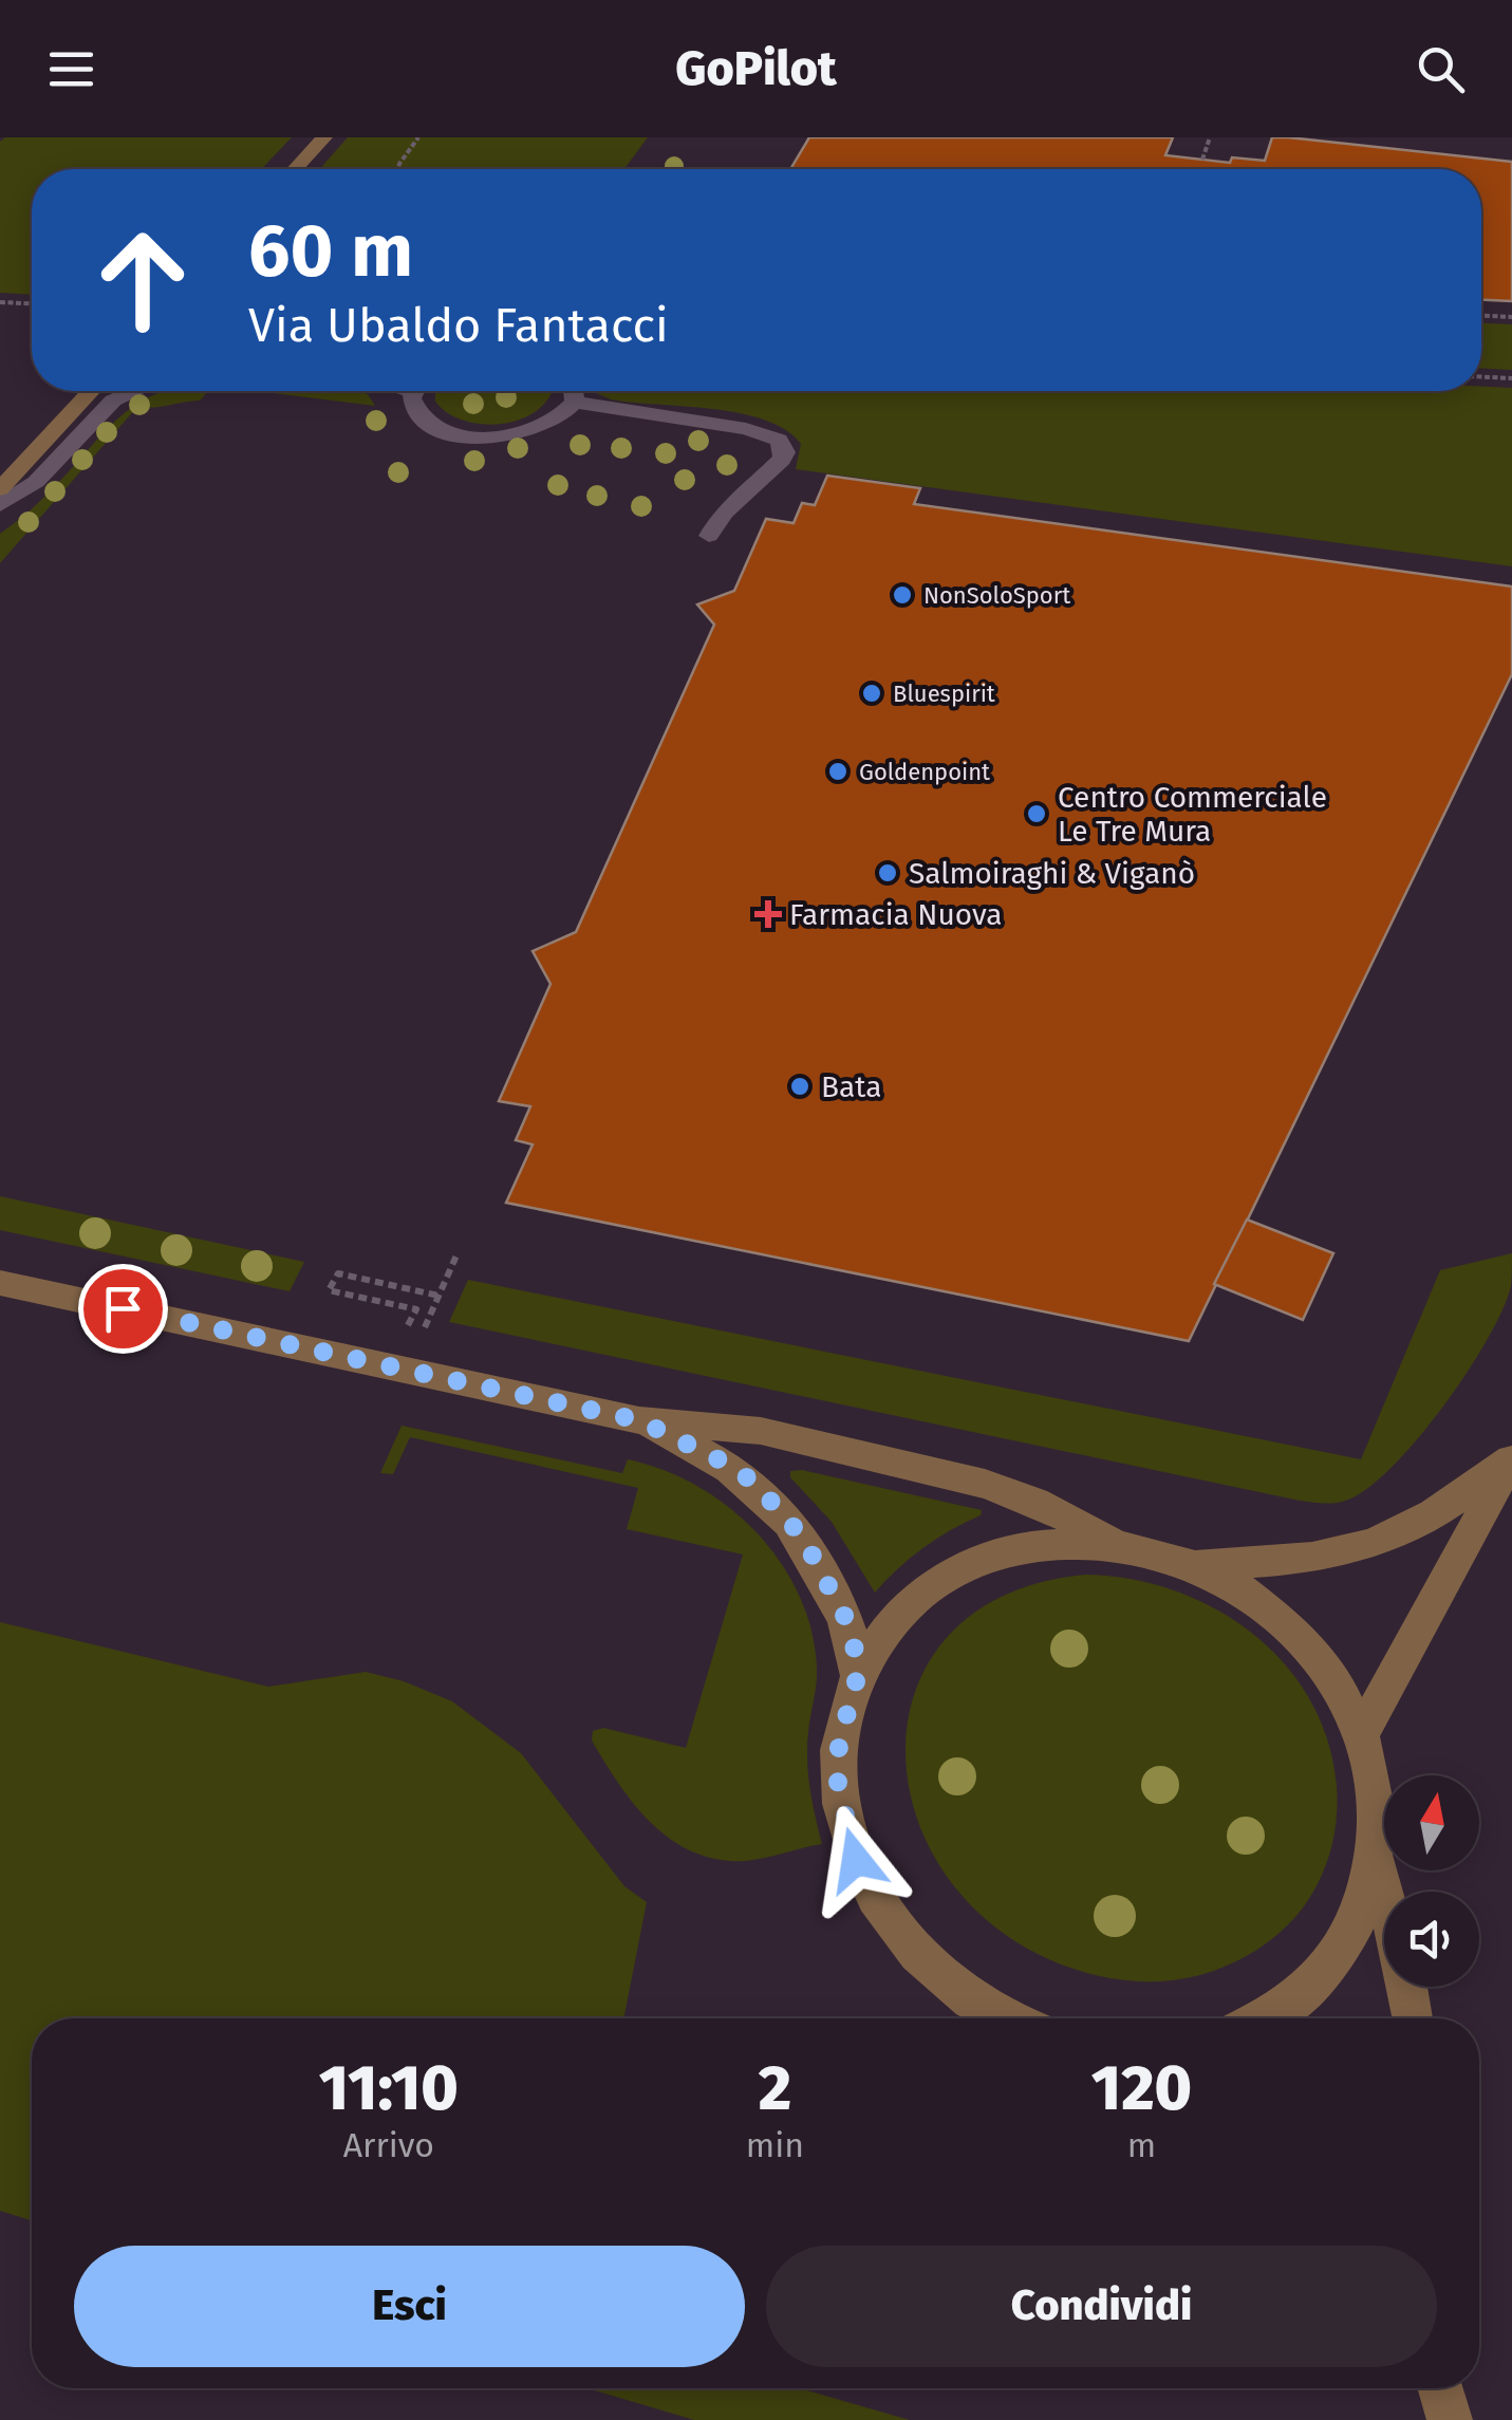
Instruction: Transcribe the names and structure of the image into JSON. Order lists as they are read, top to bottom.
{
  "places": {
    "other": [
      "NonSoloSport",
      "Bluespirit",
      "Goldenpoint",
      "Centro Commerciale Le Tre Mura",
      "Salmoiraghi & Viganò",
      "Bata"
    ],
    "health": ["Farmacia Nuova"]
  },
  "north": "top",
  "page": {
    "header": "GoPilot",
    "turn": ["60 m", "Via Ubaldo Fantacci"],
    "eta": [
      "11:10",
      "Arrivo",
      "2",
      "min",
      "120",
      "m"
    ],
    "buttons": ["Esci", "Condividi"]
  }
}
